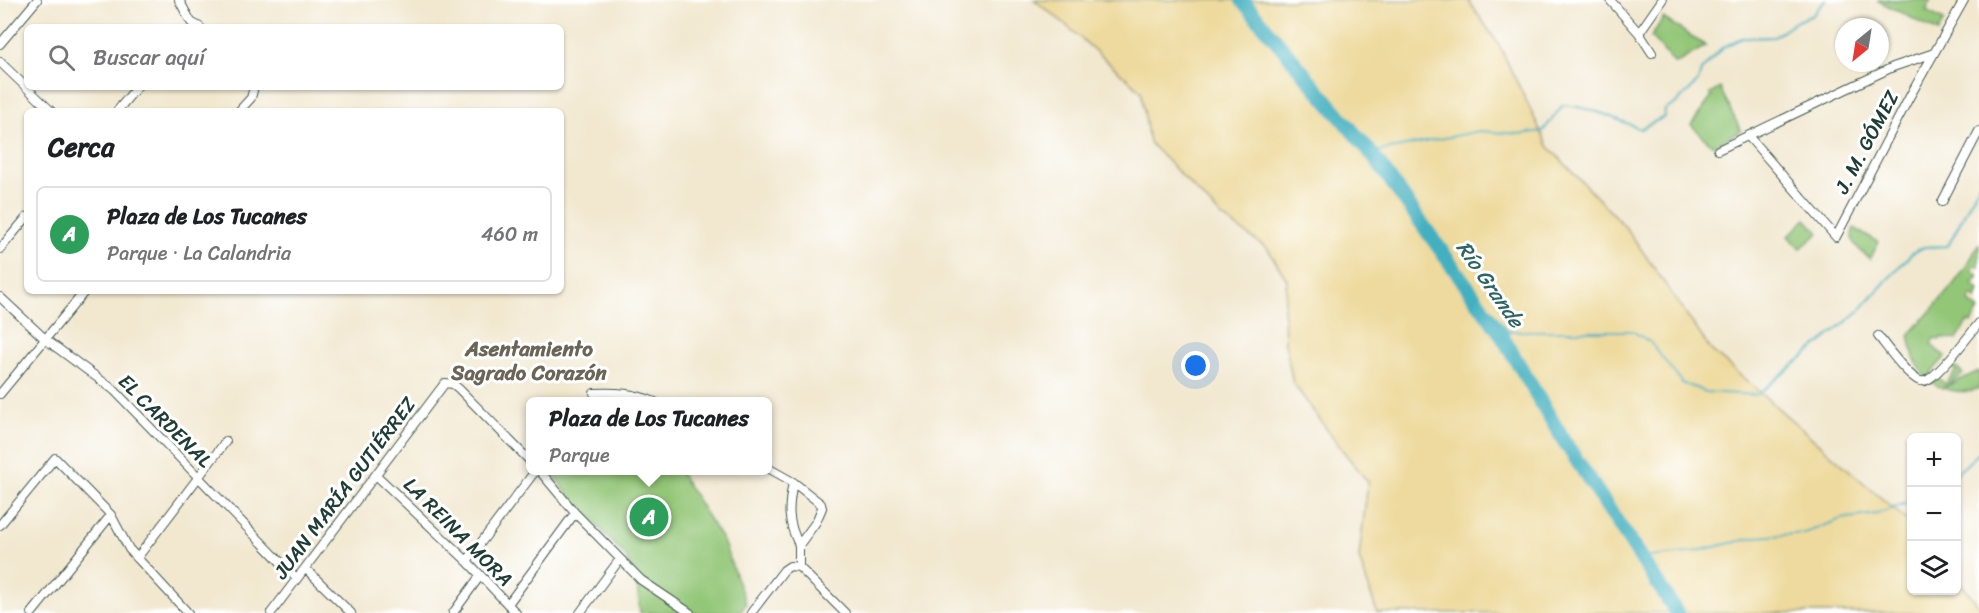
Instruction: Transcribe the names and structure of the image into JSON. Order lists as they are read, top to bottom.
{
  "streets": {
    "street": [
      "J. M. GÓMEZ",
      "EL CARDENAL",
      "JUAN MARÍA GUTIÉRREZ",
      "LA REINA MORA"
    ]
  },
  "crossings": [
    ["EL CARDENAL", "JUAN MARÍA GUTIÉRREZ"],
    ["JUAN MARÍA GUTIÉRREZ", "LA REINA MORA"]
  ],
  "districts": ["Asentamiento Sagrado Corazón"],
  "water": ["Río Grande"],
  "north": "bottom left",
  "page": {
    "search": "Buscar aquí",
    "heading": "Cerca",
    "list": [
      {
        "mark": "A",
        "name": "Plaza de Los Tucanes",
        "note": "Parque · La Calandria",
        "value": "460 m"
      }
    ],
    "popup": ["Plaza de Los Tucanes", "Parque"],
    "map_buttons": ["+", "−"],
    "pins": "A"
  }
}
